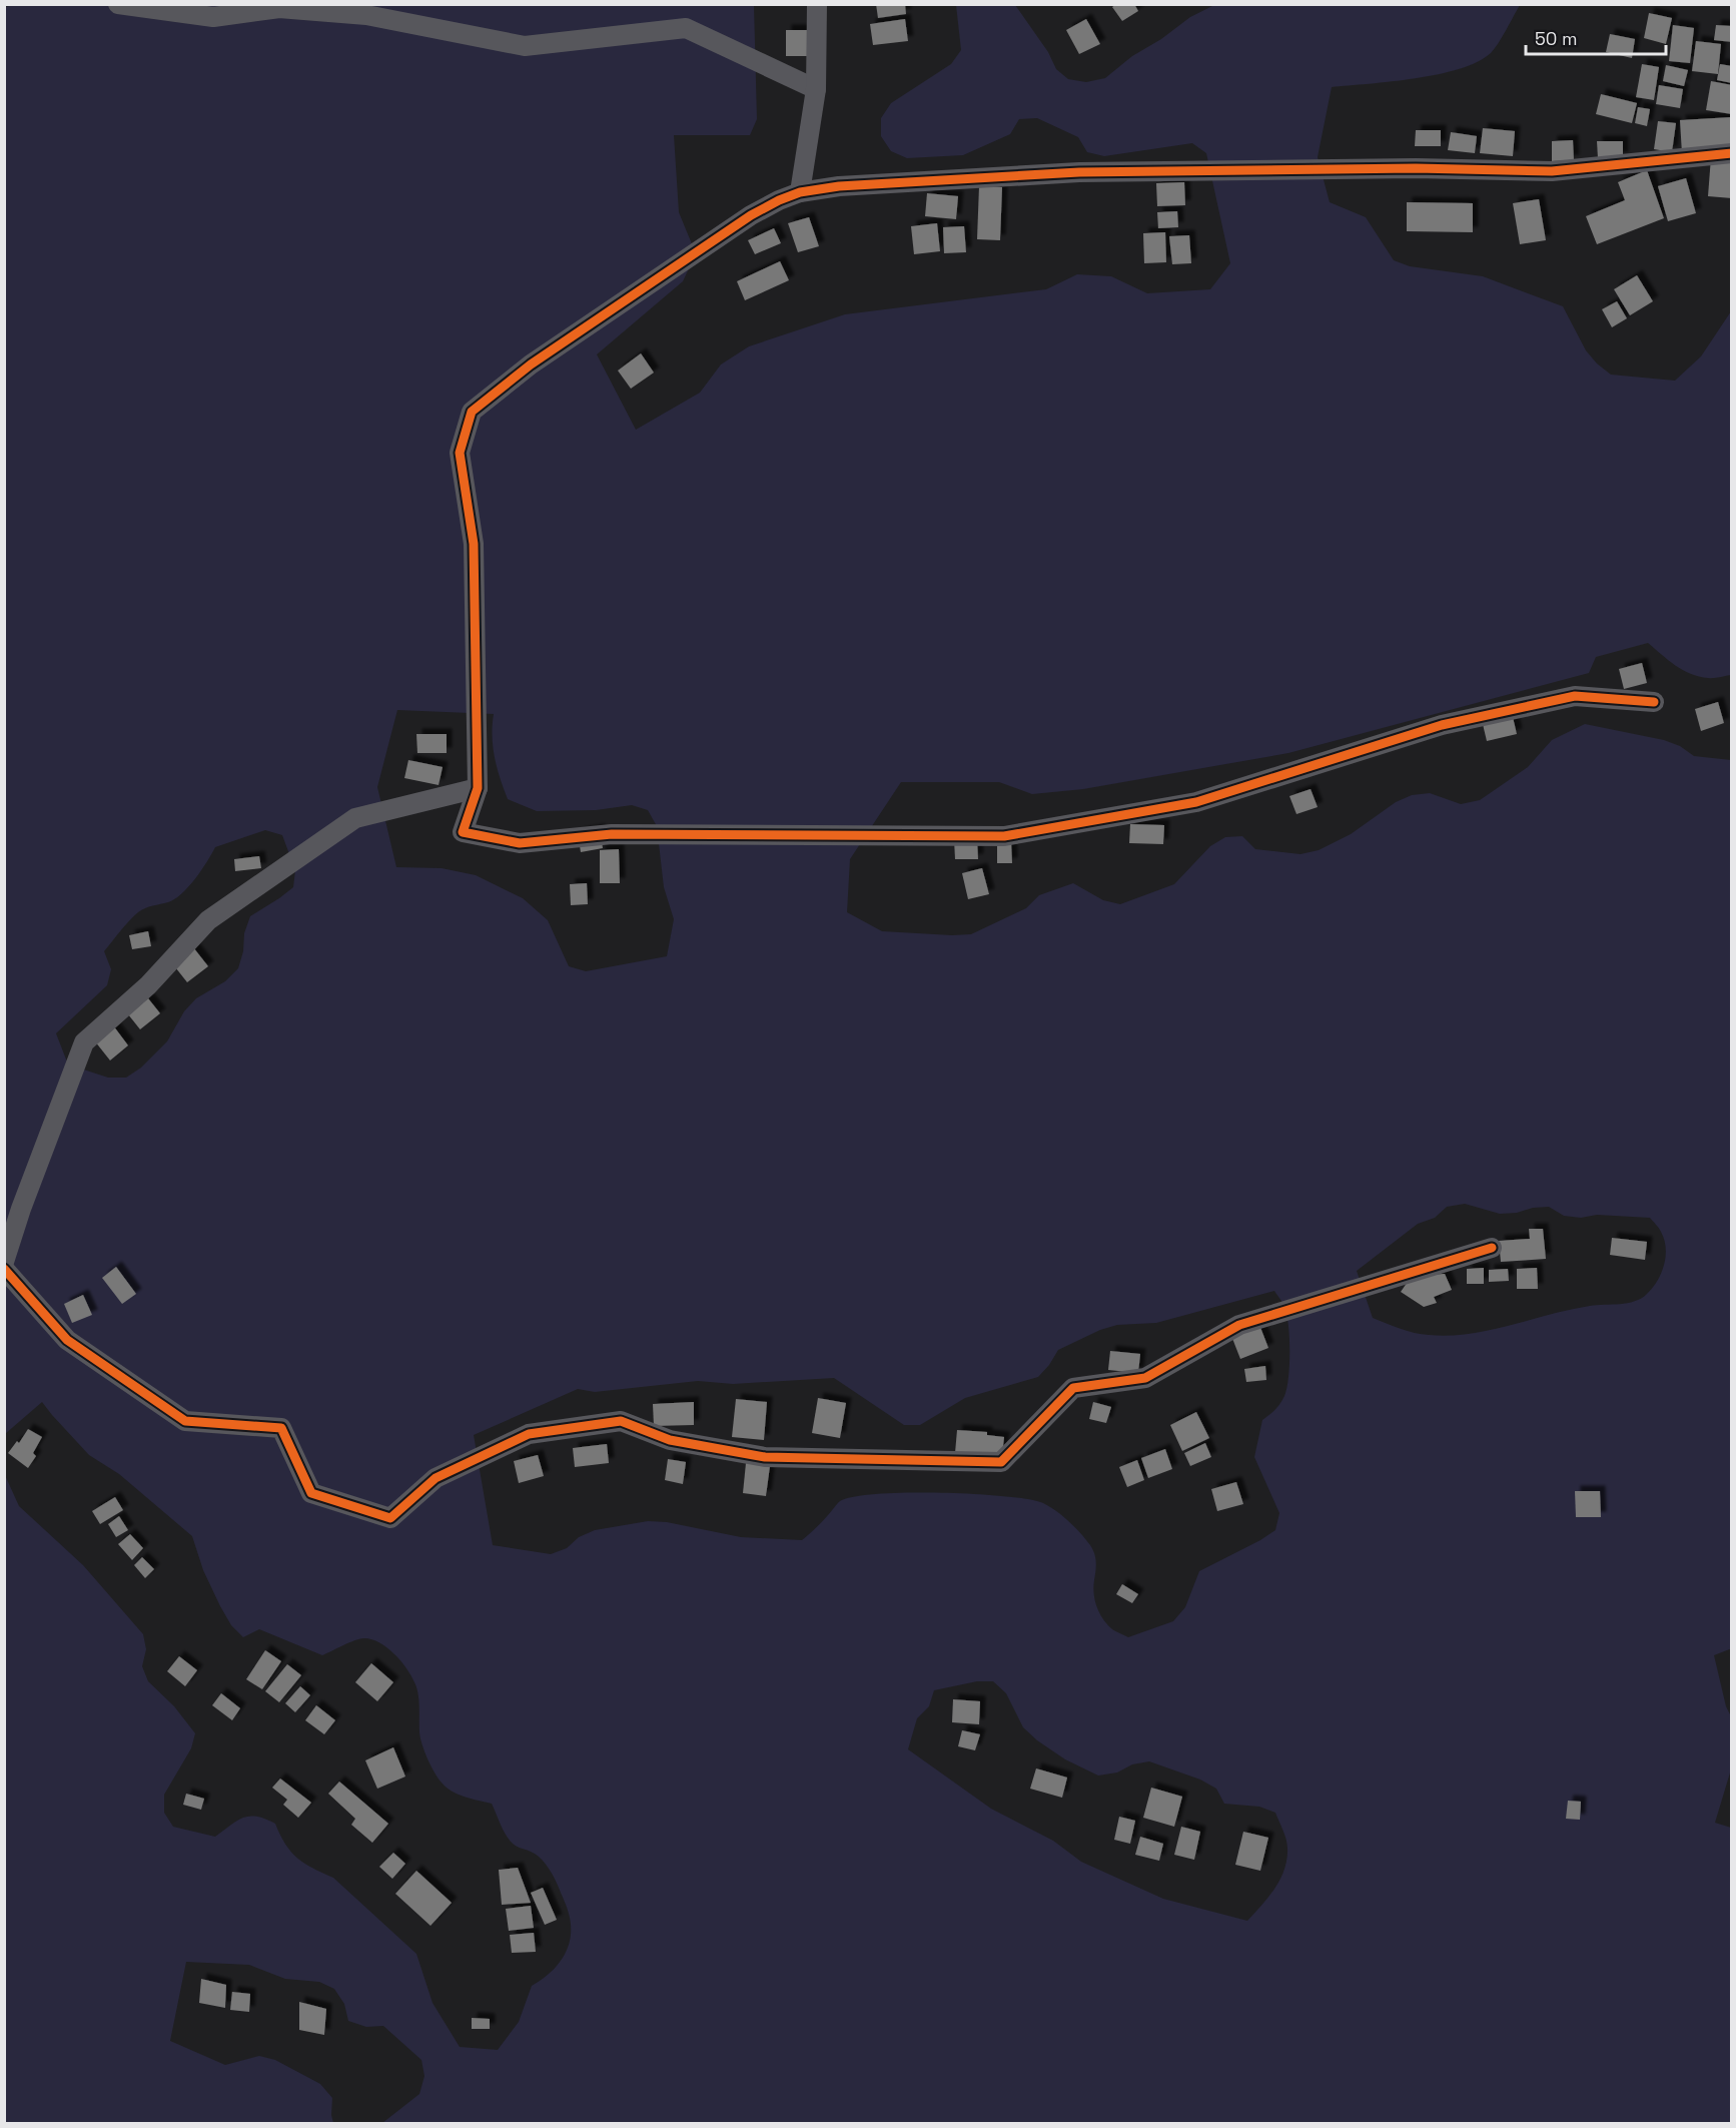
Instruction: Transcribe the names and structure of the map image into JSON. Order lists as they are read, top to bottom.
{
  "scale_bar": "50 m"
}
